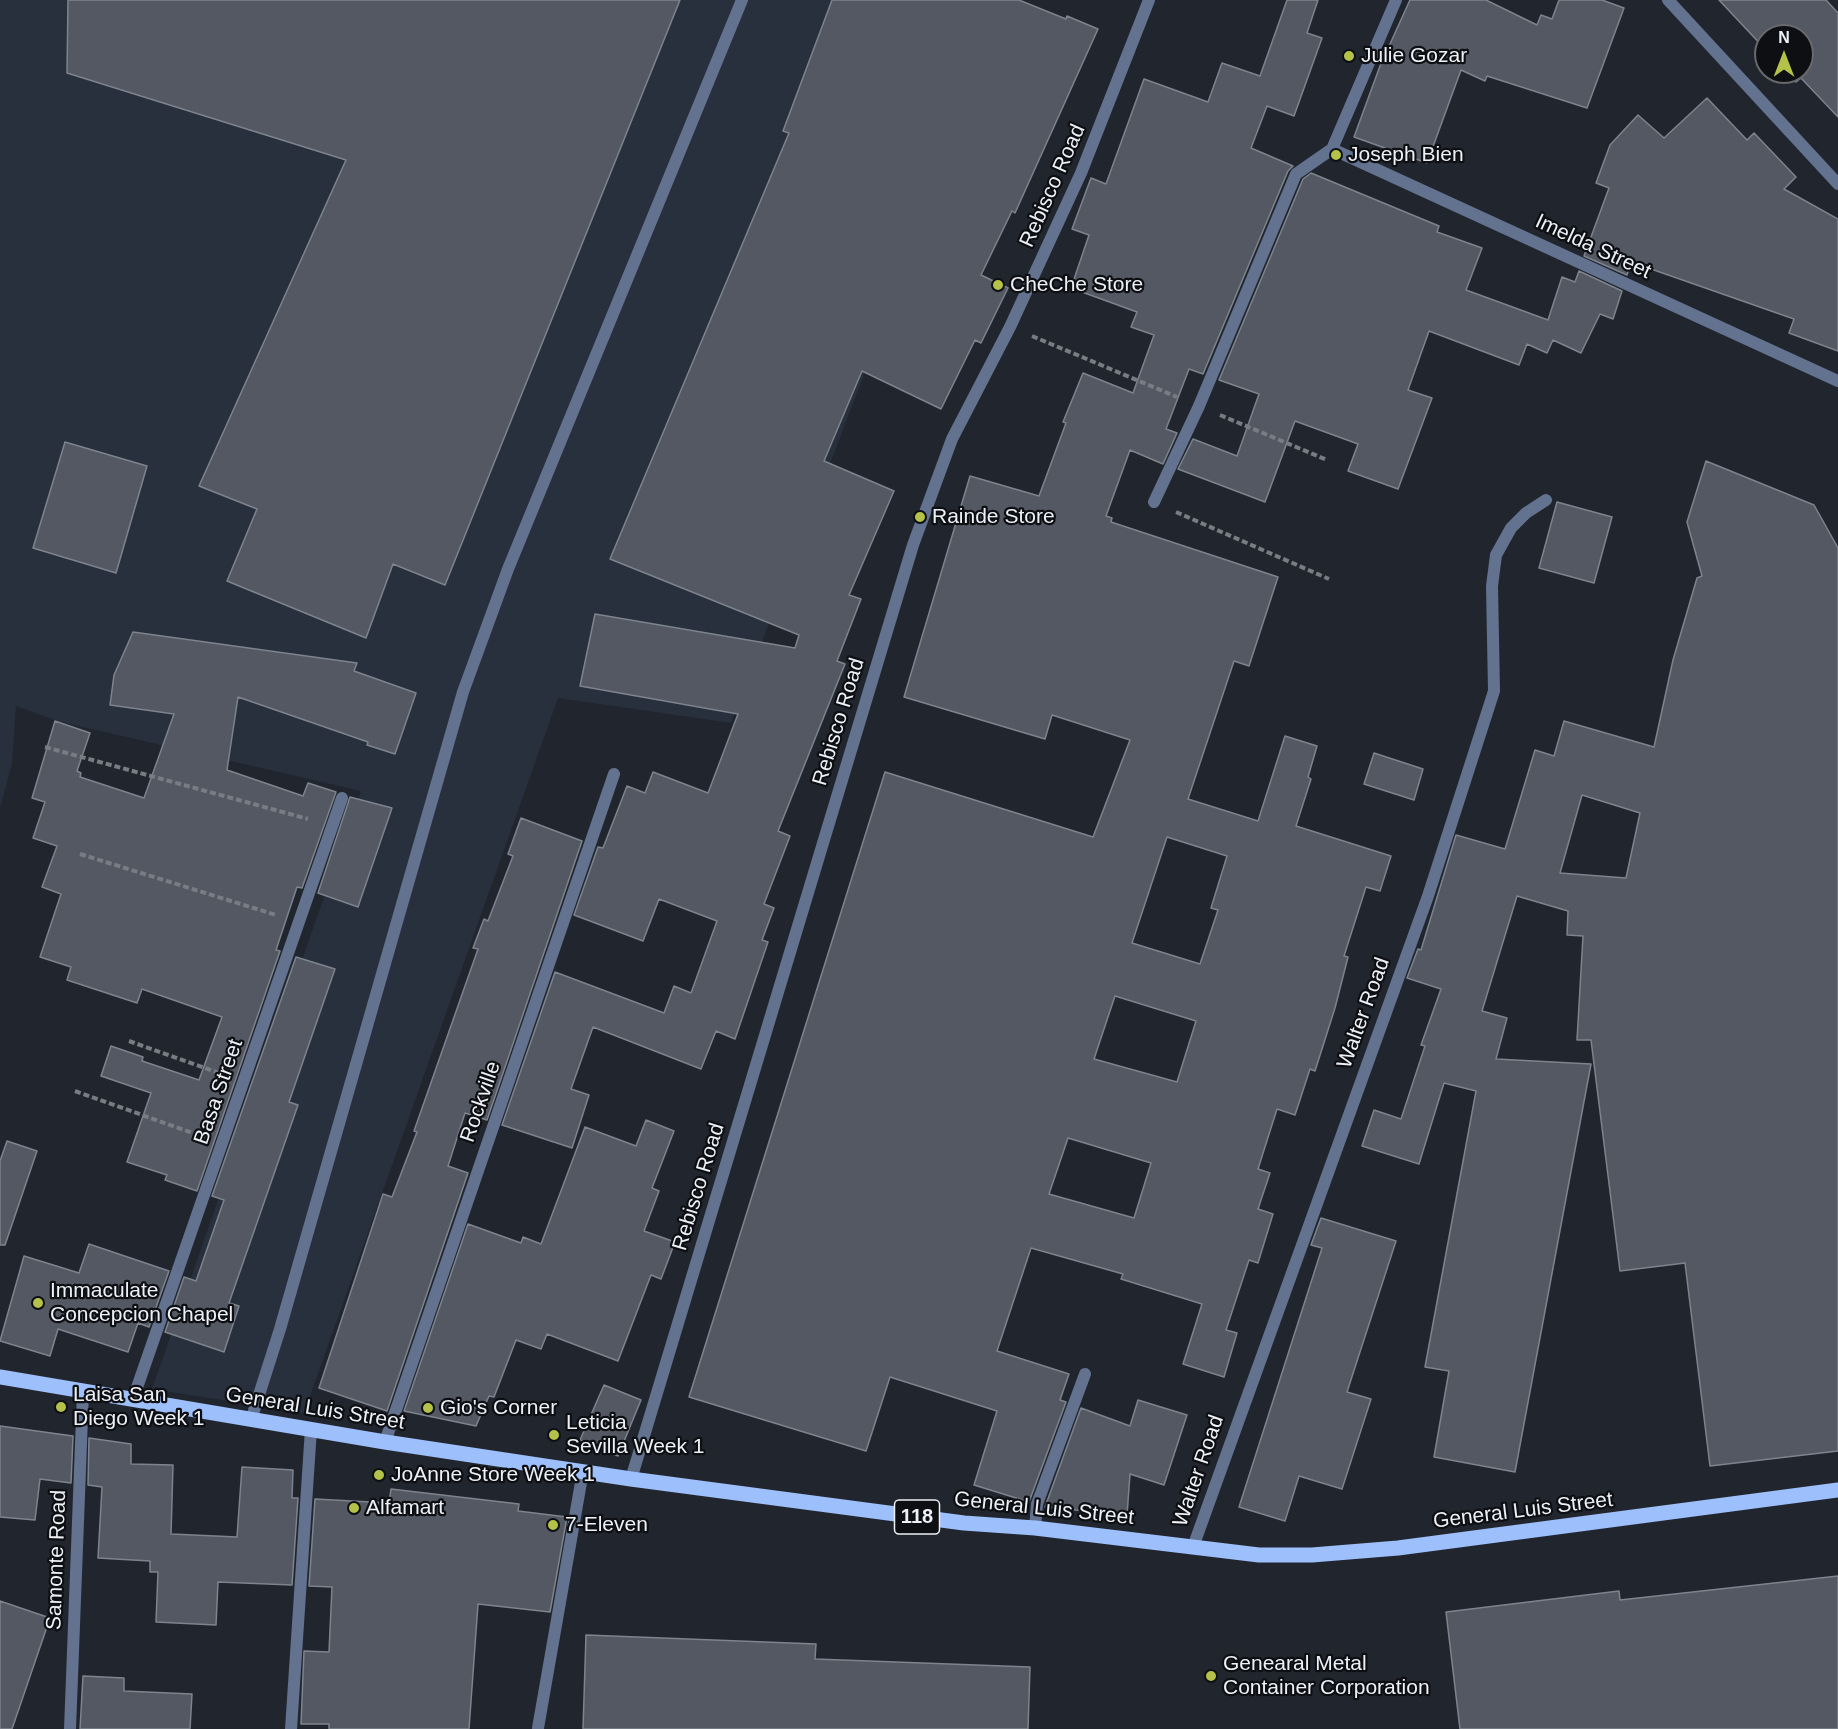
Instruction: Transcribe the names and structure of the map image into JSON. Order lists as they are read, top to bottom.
{
  "streets": {
    "main road": ["General Luis Street", "118"],
    "street": [
      "Rebisco Road",
      "Imelda Street",
      "Walter Road",
      "Basa Street",
      "Rockville",
      "Samonte Road"
    ]
  },
  "crossings": [
    ["Rebisco Road", "General Luis Street"],
    ["Walter Road", "General Luis Street"],
    ["Basa Street", "General Luis Street"],
    ["Rockville", "General Luis Street"],
    ["General Luis Street", "Samonte Road"]
  ],
  "places": [
    "Julie Gozar",
    "Joseph Bien",
    "CheChe Store",
    "Rainde Store",
    "Immaculate Concepcion Chapel",
    "Laisa San Diego Week 1",
    "Gio's Corner",
    "Leticia Sevilla Week 1",
    "JoAnne Store Week 1",
    "Alfamart",
    "7-Eleven",
    "Genearal Metal Container Corporation"
  ],
  "north": "top"
}
